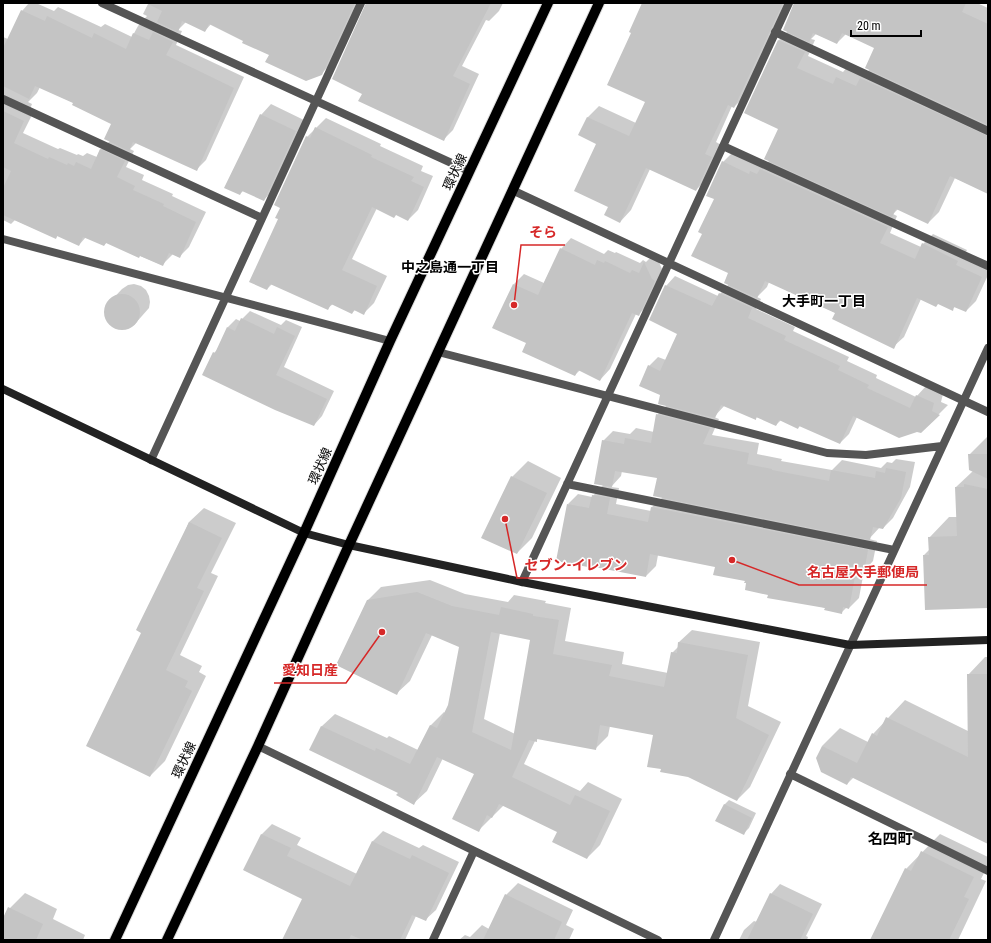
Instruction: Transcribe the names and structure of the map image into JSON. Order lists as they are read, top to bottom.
{
  "streets": {
    "main road": ["環状線"]
  },
  "districts": ["中之島通一丁目", "大手町一丁目", "名四町"],
  "places": [
    "そら",
    "セブン-イレブン",
    "名古屋大手郵便局",
    "愛知日産"
  ],
  "scale_bar": "20 m"
}
